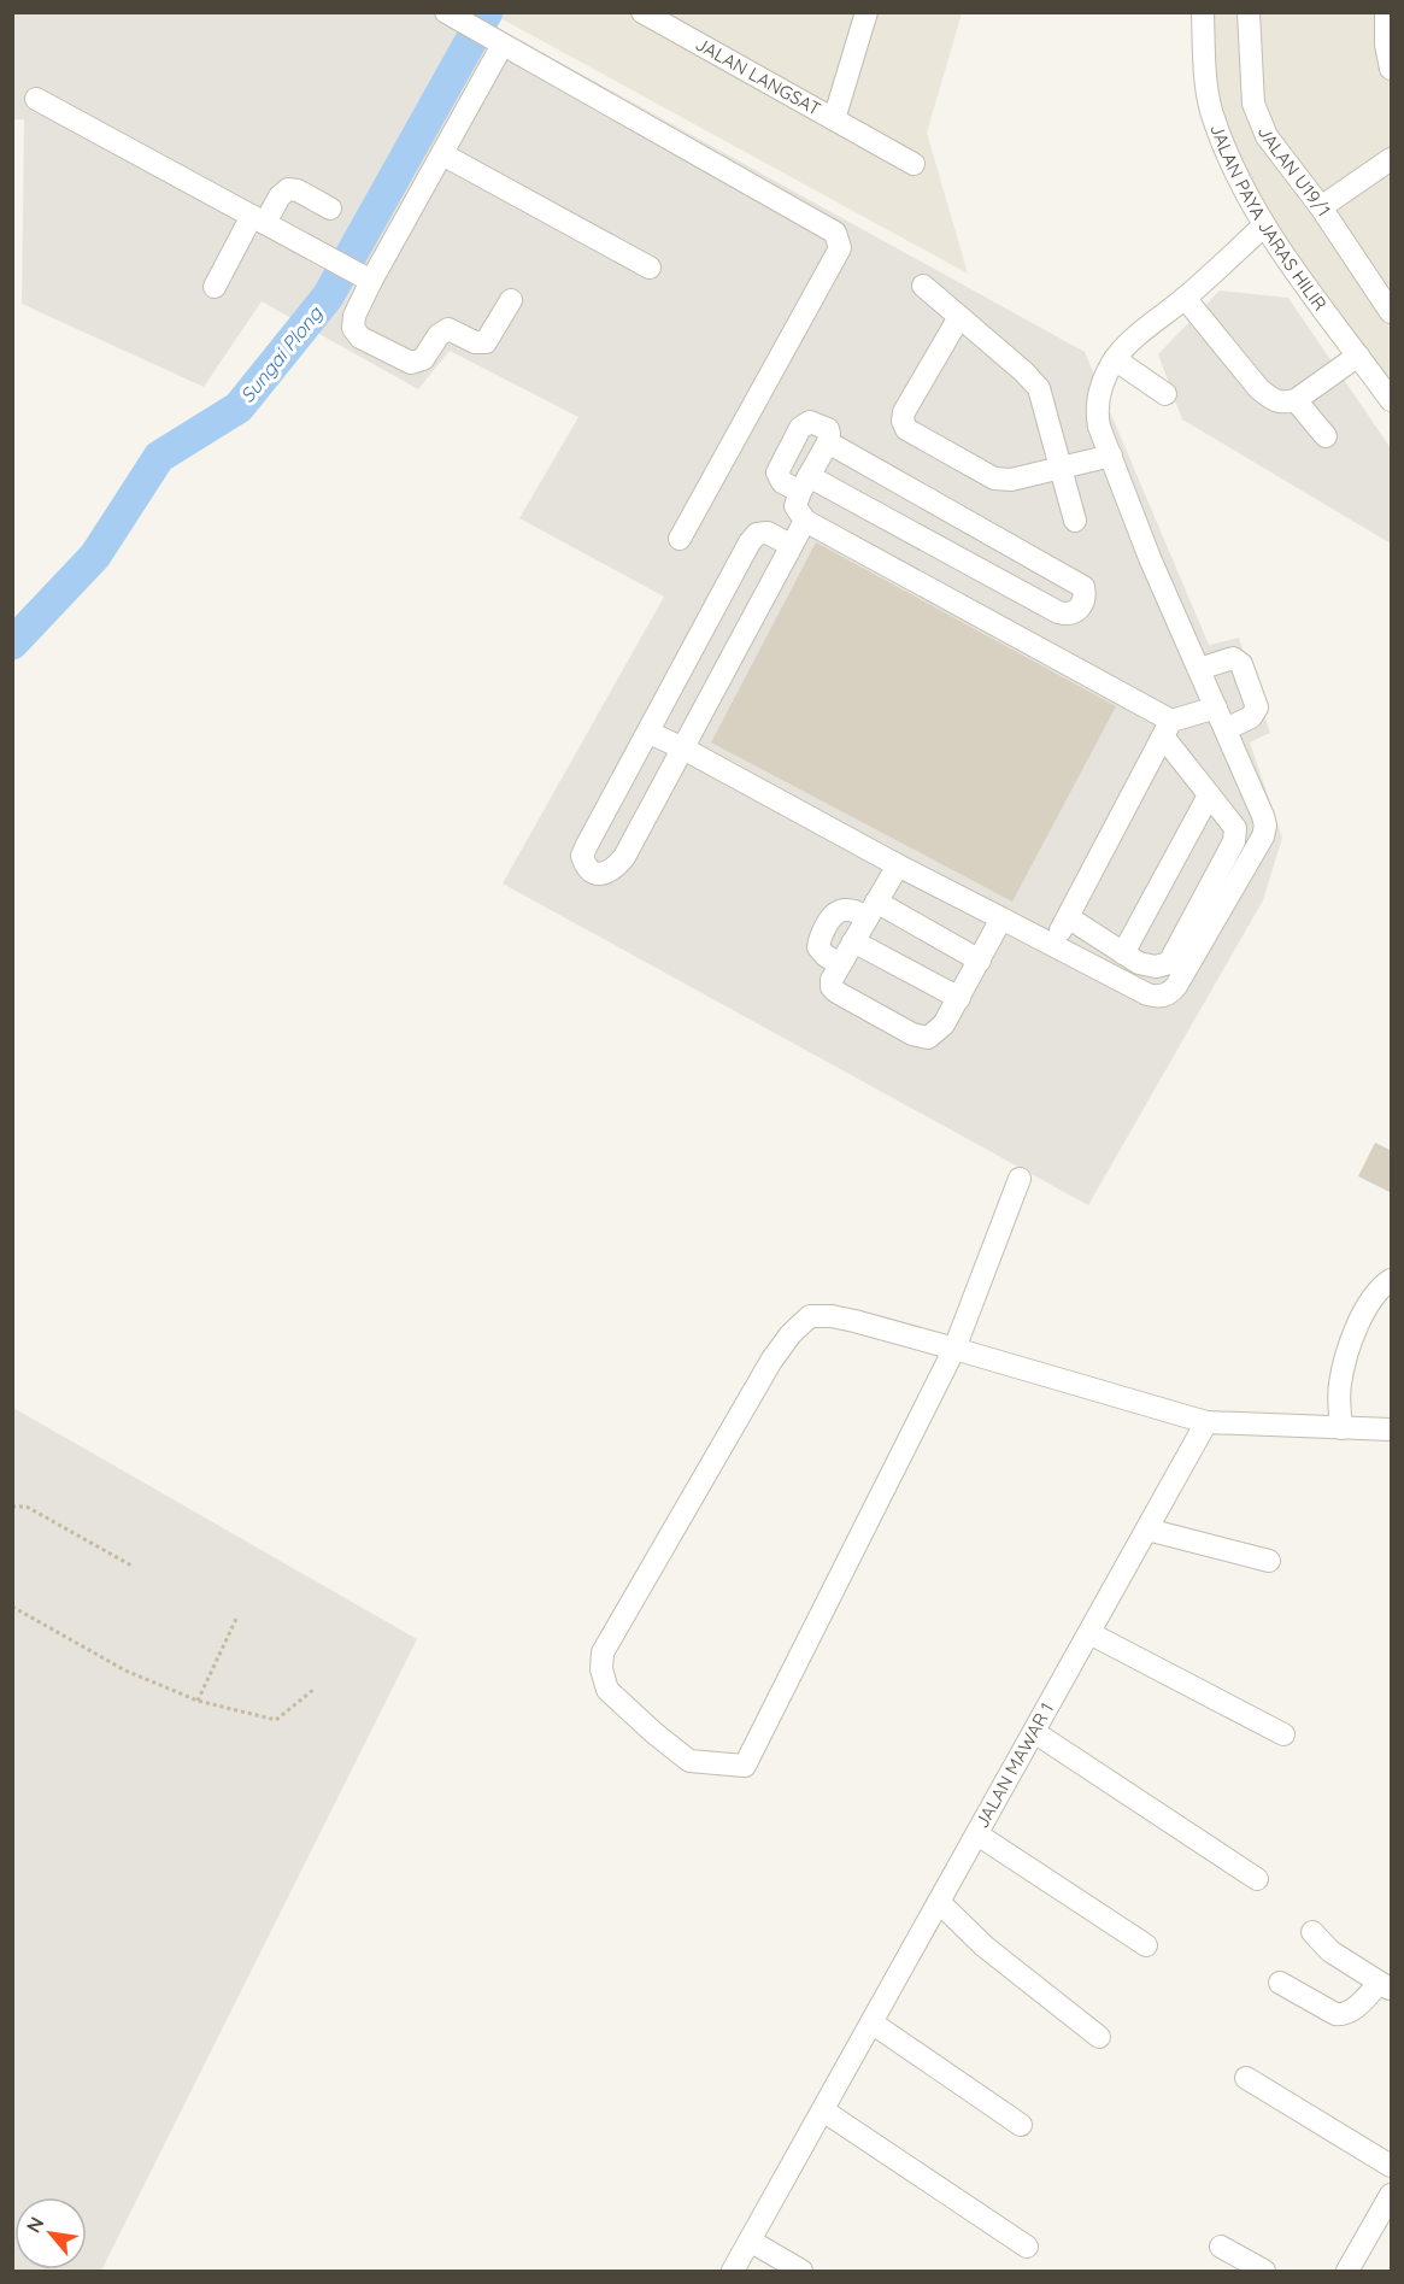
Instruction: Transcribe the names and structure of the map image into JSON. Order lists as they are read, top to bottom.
{
  "streets": {
    "street": [
      "JALAN LANGSAT",
      "JALAN U19/1",
      "JALAN PAYA JARAS HILIR",
      "JALAN MAWAR 1"
    ]
  },
  "water": ["Sungai Plong"],
  "north": "top left"
}
